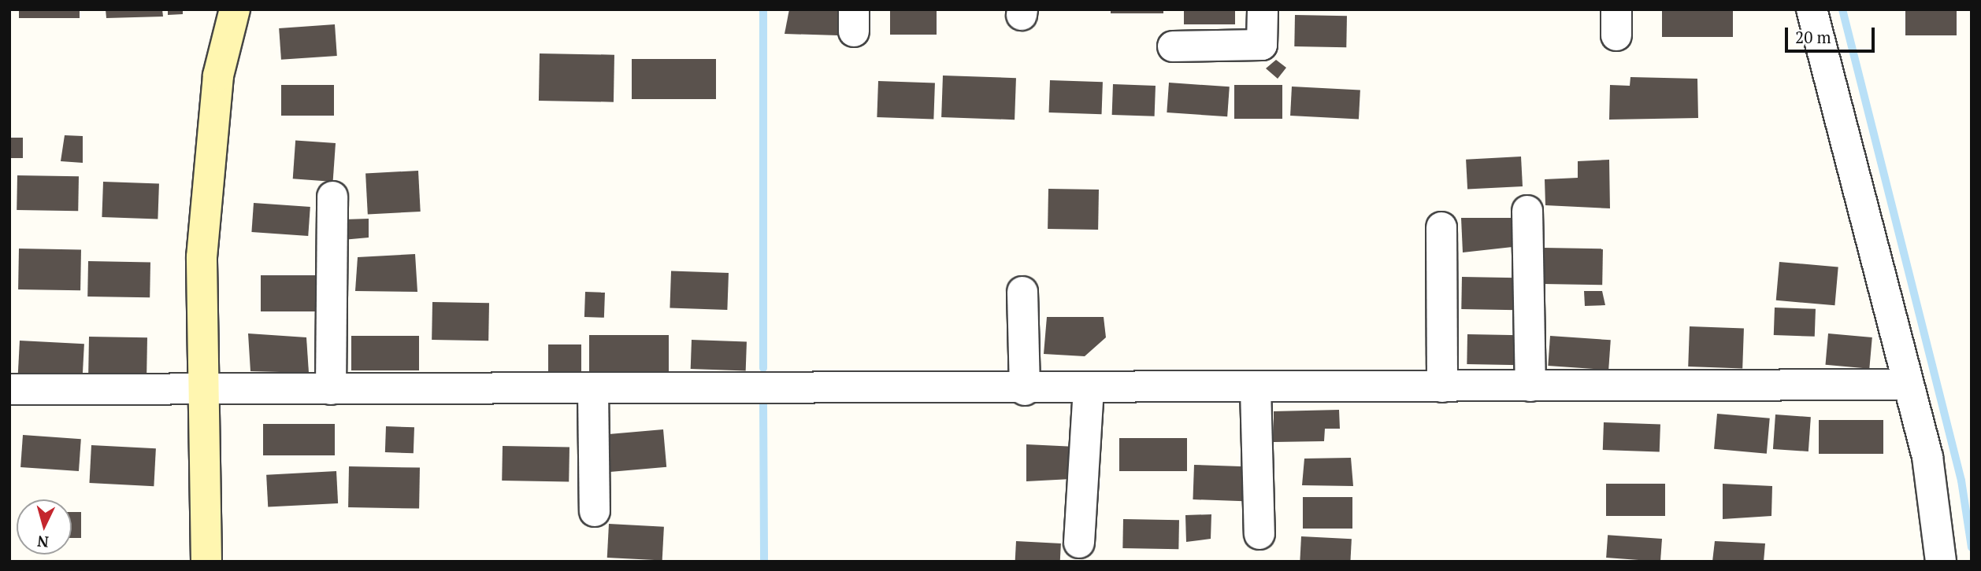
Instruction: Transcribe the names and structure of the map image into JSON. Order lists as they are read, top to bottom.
{
  "scale_bar": "20 m",
  "north": "bottom"
}
